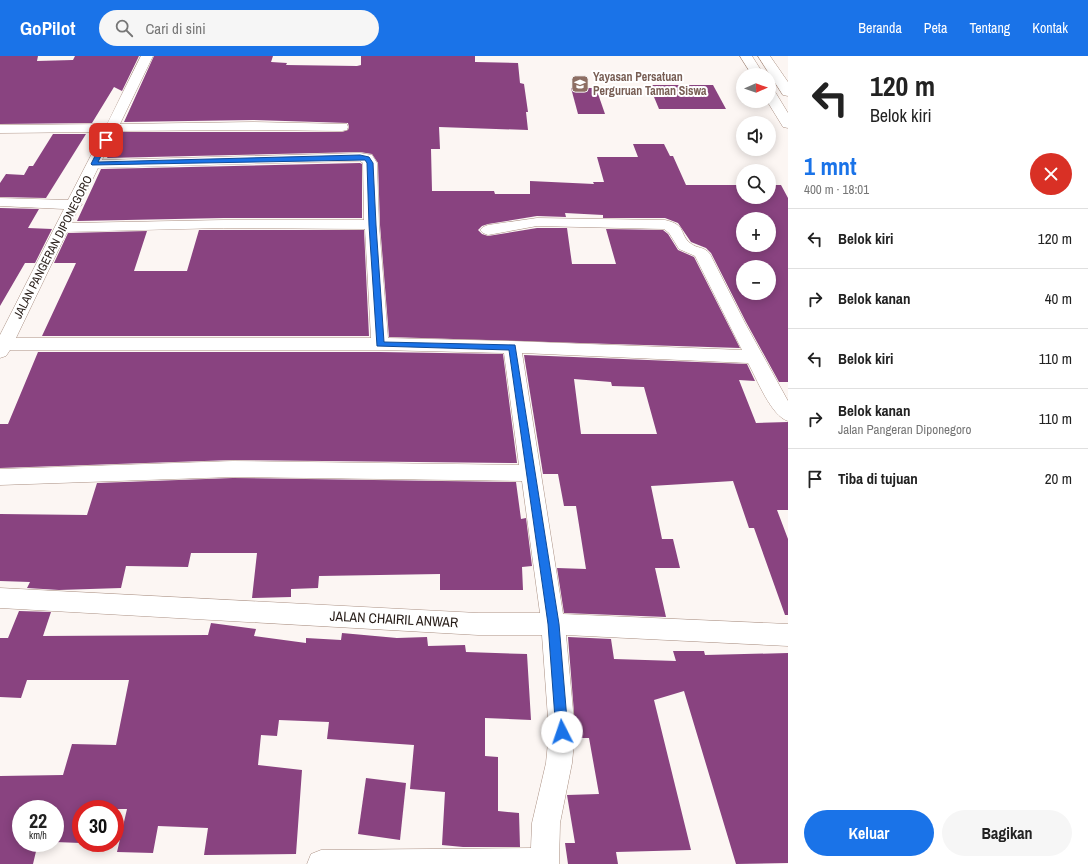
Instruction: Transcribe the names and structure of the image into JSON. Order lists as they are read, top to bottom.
{
  "streets": {
    "street": ["JALAN PANGERAN DIPONEGORO", "JALAN CHAIRIL ANWAR"]
  },
  "places": {
    "school or university": ["Yayasan Persatuan Perguruan Taman Siswa"]
  },
  "north": "right",
  "page": {
    "header": "GoPilot",
    "search": "Cari di sini",
    "nav": [
      "Beranda",
      "Peta",
      "Tentang",
      "Kontak"
    ],
    "turn": ["120 m", "Belok kiri"],
    "map_buttons": ["+", "−"],
    "heading": ["1 mnt", "400 m · 18:01"],
    "list": [
      {
        "name": "Belok kiri",
        "value": "120 m"
      },
      {
        "name": "Belok kanan",
        "value": "40 m"
      },
      {
        "name": "Belok kiri",
        "value": "110 m"
      },
      {
        "name": "Belok kanan",
        "note": "Jalan Pangeran Diponegoro",
        "value": "110 m"
      },
      {
        "name": "Tiba di tujuan",
        "value": "20 m"
      }
    ],
    "speed": "22 km/h",
    "limit": "30",
    "buttons": ["Keluar", "Bagikan"]
  }
}
